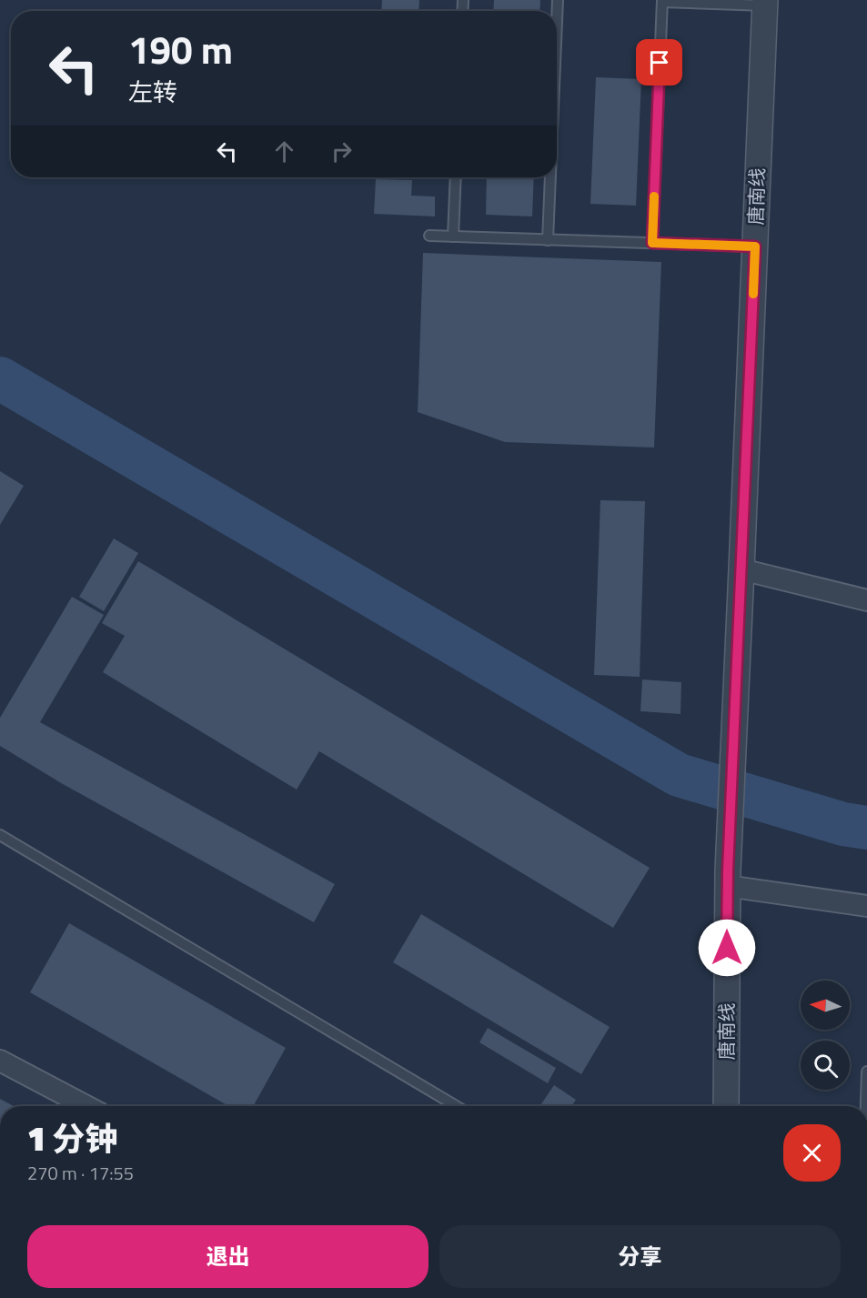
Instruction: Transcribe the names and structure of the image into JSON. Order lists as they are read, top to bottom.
{
  "streets": {
    "street": ["唐南线"]
  },
  "north": "left",
  "page": {
    "turn": ["190 m", "左转"],
    "heading": ["1 分钟", "270 m · 17:55"],
    "buttons": ["退出", "分享"]
  }
}
